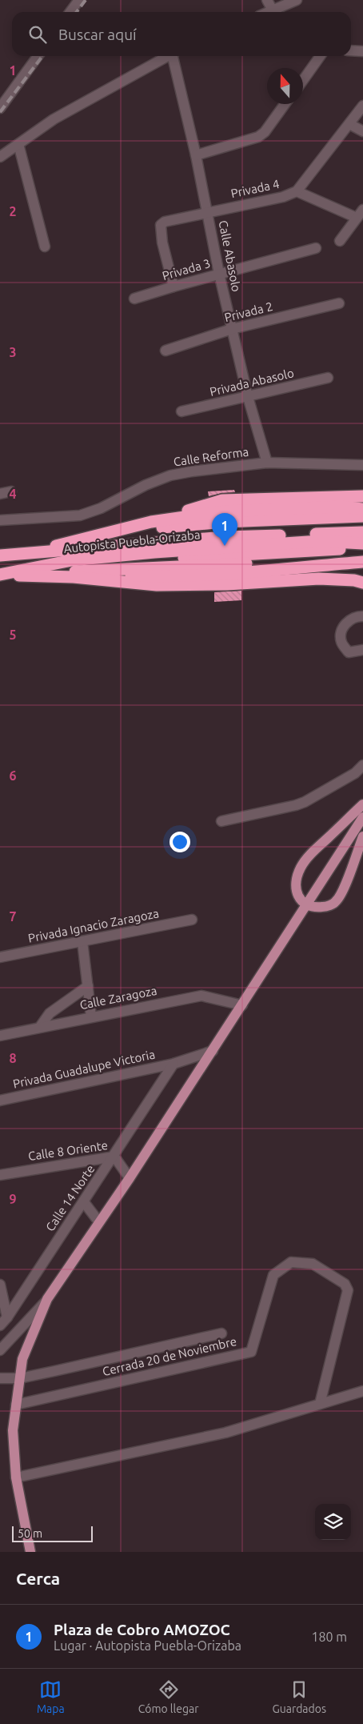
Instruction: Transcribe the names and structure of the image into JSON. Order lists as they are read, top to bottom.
{
  "streets": {
    "highway": ["Autopista Puebla-Orizaba"],
    "street": [
      "Privada 4",
      "Calle Abasolo",
      "Privada 3",
      "Privada 2",
      "Privada Abasolo",
      "Calle Reforma",
      "Privada Ignacio Zaragoza",
      "Calle Zaragoza",
      "Privada Guadalupe Victoria",
      "Calle 8 Oriente",
      "Calle 14 Norte",
      "Cerrada 20 de Noviembre"
    ]
  },
  "crossings": [
    ["Privada 4", "Calle Abasolo"],
    ["Privada 4", "Privada 3"],
    ["Calle Abasolo", "Privada 3"],
    ["Calle Abasolo", "Privada 2"],
    ["Calle Abasolo", "Privada Abasolo"],
    ["Calle Abasolo", "Calle Reforma"],
    ["Privada Guadalupe Victoria", "Calle 14 Norte"],
    ["Calle 8 Oriente", "Calle 14 Norte"]
  ],
  "scale_bar": "50 m",
  "north": "top",
  "page": {
    "search": "Buscar aquí",
    "pins": "1",
    "scale": "50 m",
    "heading": "Cerca",
    "list": [
      {
        "mark": "1",
        "name": "Plaza de Cobro AMOZOC",
        "note": "Lugar · Autopista Puebla-Orizaba",
        "value": "180 m"
      }
    ],
    "nav": ["Mapa", "Cómo llegar", "Guardados"]
  },
  "grid": {
    "rows": [
      "1",
      "2",
      "3",
      "4",
      "5",
      "6",
      "7",
      "8",
      "9"
    ]
  }
}
